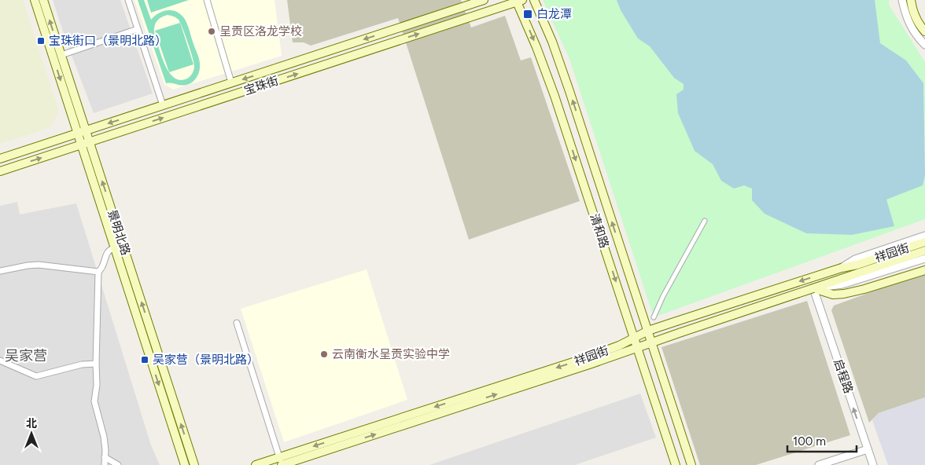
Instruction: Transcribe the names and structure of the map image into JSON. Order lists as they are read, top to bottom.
{
  "streets": {
    "main road": [
      "宝珠街",
      "清和路",
      "景明北路",
      "祥园街"
    ],
    "street": ["启程路"]
  },
  "crossings": [
    ["宝珠街", "清和路"],
    ["宝珠街", "景明北路"],
    ["清和路", "祥园街"],
    ["祥园街", "启程路"]
  ],
  "one_way": ["启程路"],
  "districts": ["吴家营"],
  "places": {
    "transit": ["白龙潭", "宝珠街口（景明北路）", "吴家营（景明北路）"],
    "other": ["呈贡区洛龙学校", "云南衡水呈贡实验中学"]
  },
  "scale_bar": "100 m",
  "north": "top"
}
